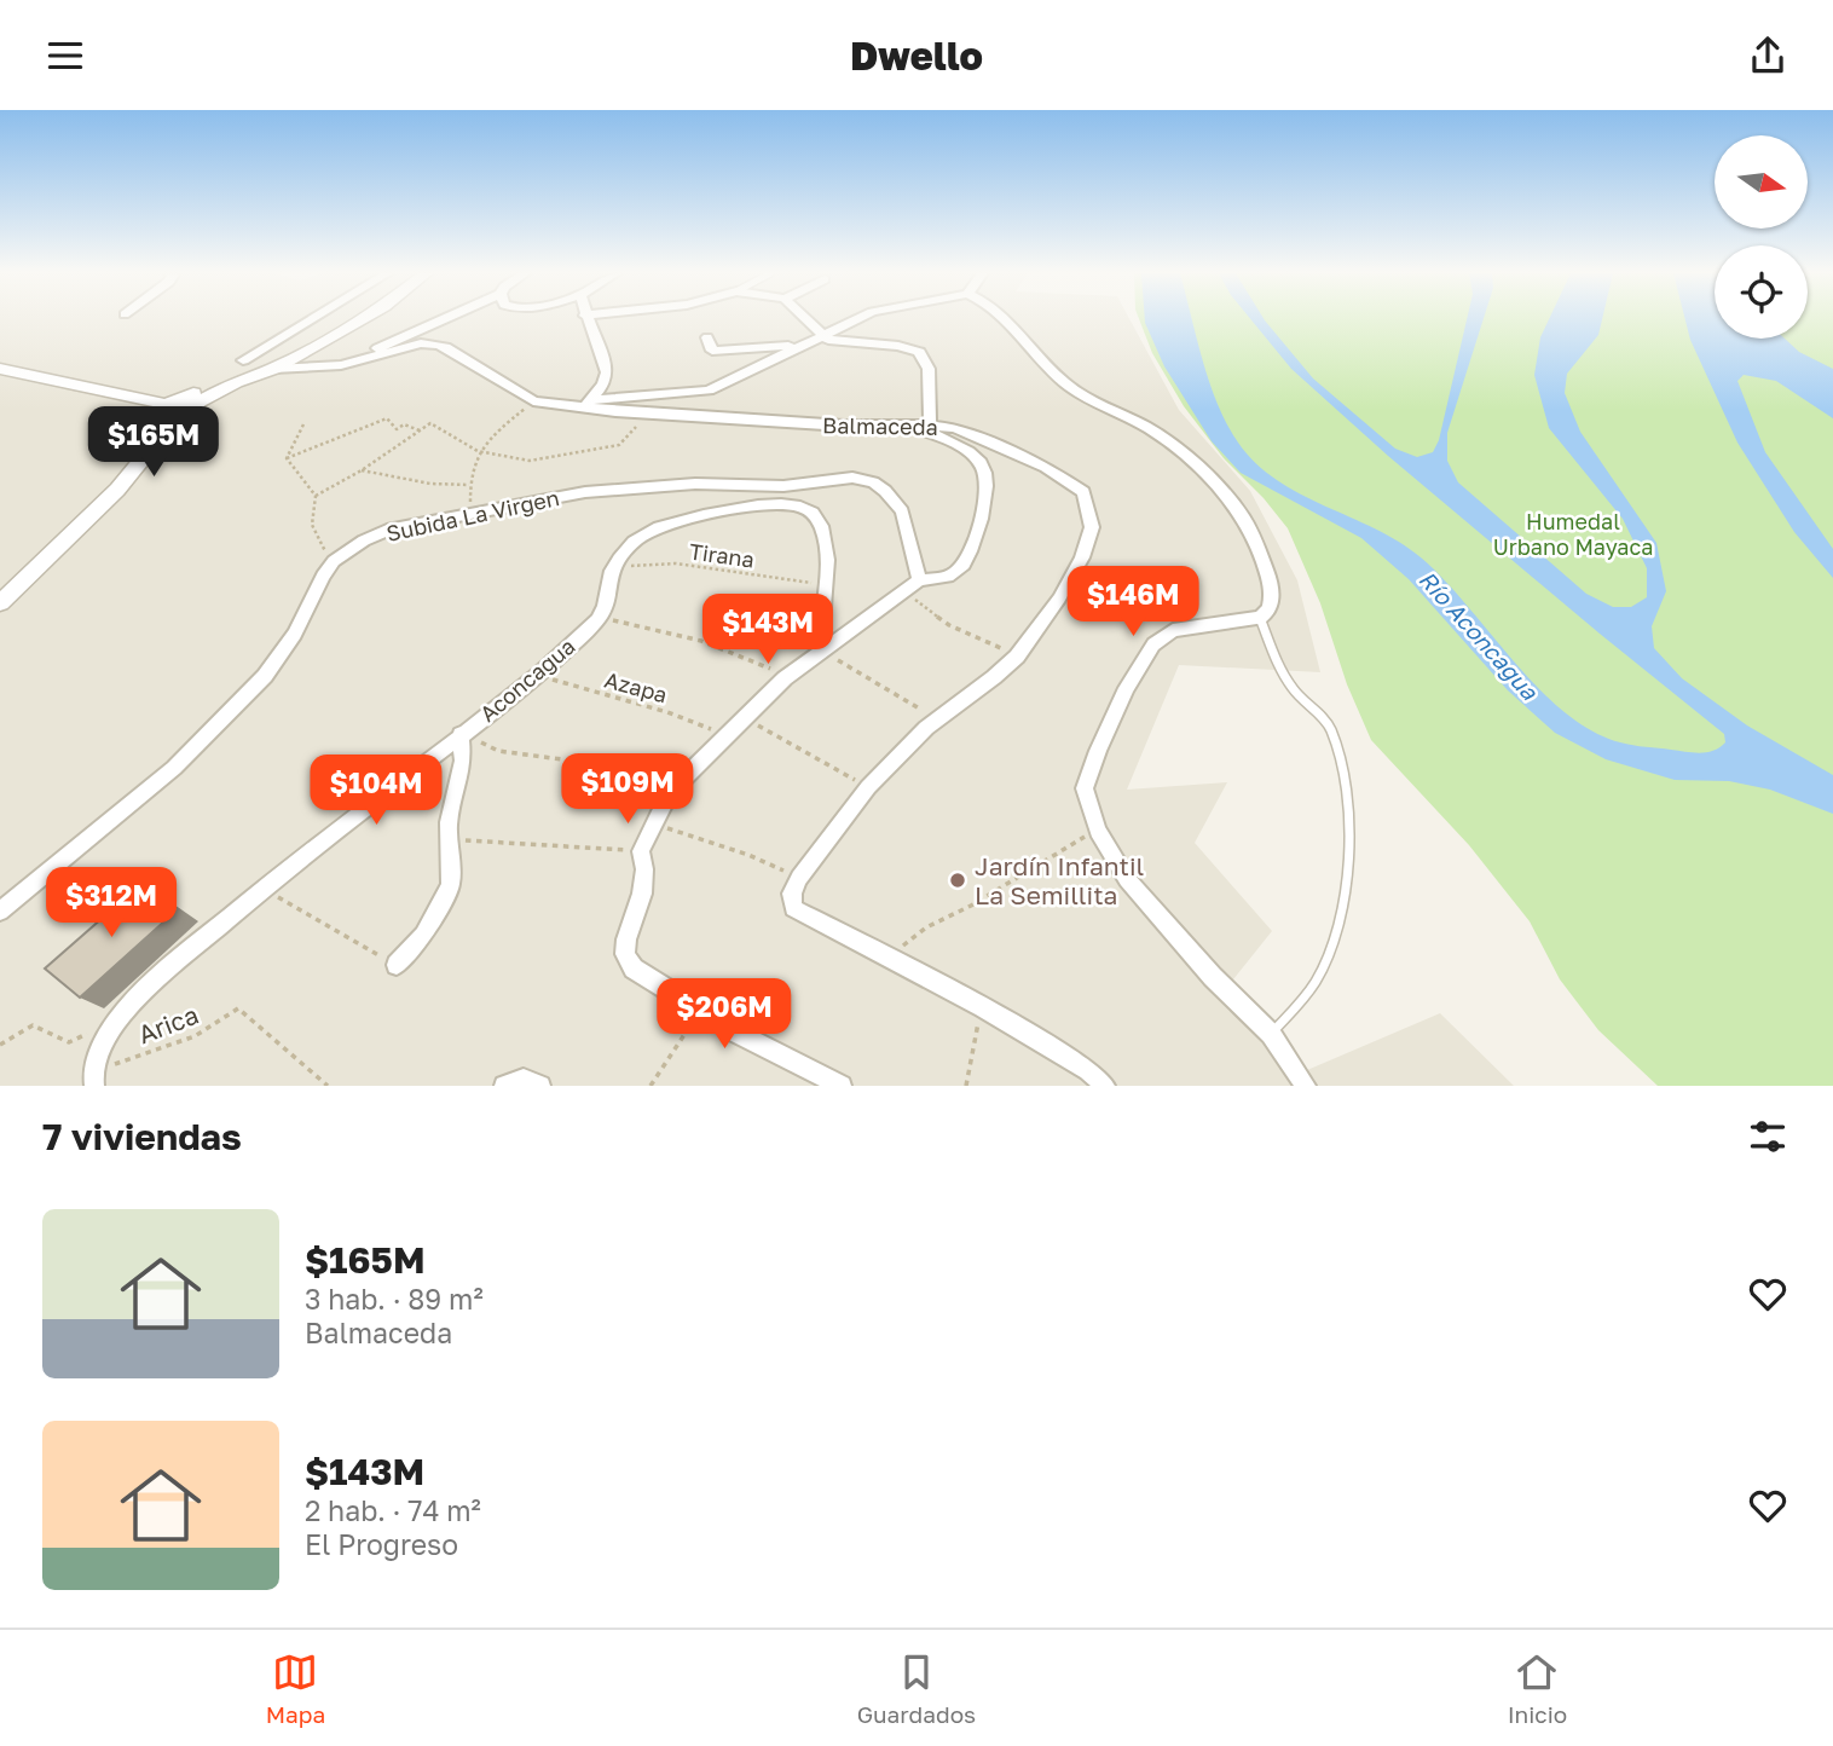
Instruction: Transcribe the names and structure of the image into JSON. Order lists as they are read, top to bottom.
{
  "streets": {
    "street": ["Balmaceda", "Subida La Virgen", "Aconcagua"],
    "path": ["Tirana", "Azapa", "Arica"]
  },
  "crossings": [
    ["Aconcagua", "Azapa"],
    ["Aconcagua", "Arica"]
  ],
  "water": ["Río Aconcagua"],
  "parks": ["Humedal Urbano Mayaca"],
  "places": ["Jardín Infantil La Semillita"],
  "north": "right",
  "page": {
    "header": "Dwello",
    "price": [
      "$165M",
      "$146M",
      "$143M",
      "$109M",
      "$104M",
      "$312M",
      "$206M"
    ],
    "heading": "7 viviendas",
    "list": [
      {
        "name": "$165M",
        "note": "3 hab. · 89 m² · Balmaceda"
      },
      {
        "name": "$143M",
        "note": "2 hab. · 74 m² · El Progreso"
      }
    ],
    "tabs": ["Mapa", "Guardados", "Inicio"]
  }
}
